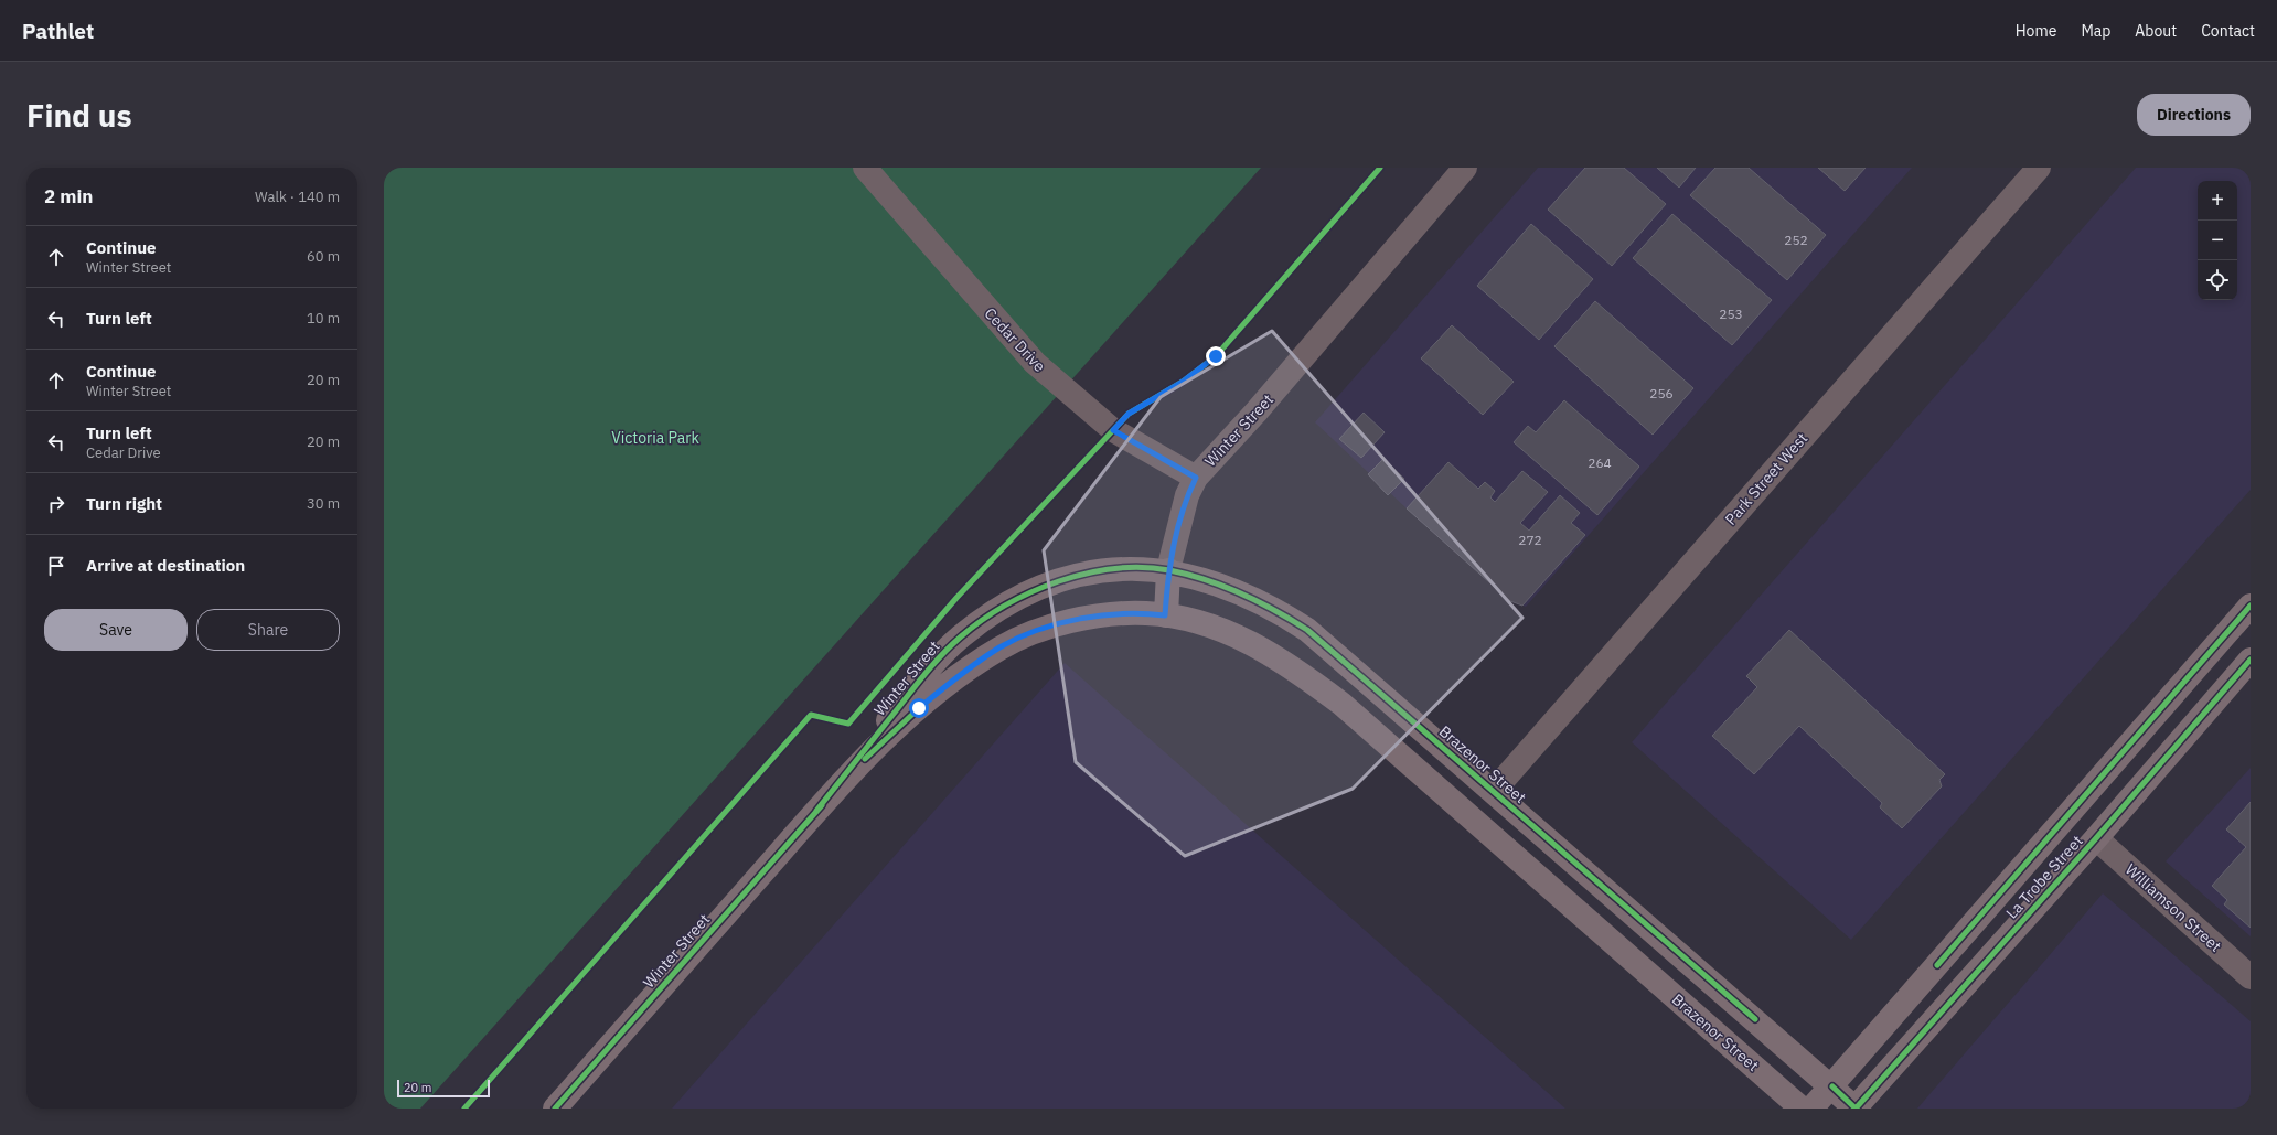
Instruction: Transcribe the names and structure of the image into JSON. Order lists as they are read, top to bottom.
{
  "streets": {
    "main road": ["Winter Street", "Brazenor Street", "La Trobe Street"],
    "street": ["Cedar Drive", "Park Street West", "Williamson Street"]
  },
  "crossings": [
    ["Cedar Drive", "Winter Street"],
    ["Winter Street", "Brazenor Street"],
    ["Park Street West", "Brazenor Street"],
    ["Brazenor Street", "La Trobe Street"],
    ["La Trobe Street", "Williamson Street"]
  ],
  "parks": ["Victoria Park"],
  "house_numbers": [
    "252",
    "253",
    "256",
    "264",
    "272"
  ],
  "scale_bar": "20 m",
  "page": {
    "header": "Pathlet",
    "nav": [
      "Home",
      "Map",
      "About",
      "Contact"
    ],
    "buttons": [
      "Directions",
      ["Save", "Share"]
    ],
    "title": "Find us",
    "heading": ["2 min", "Walk · 140 m"],
    "map_buttons": ["+", "−"],
    "list": [
      ["Continue", "Winter Street", "60 m"],
      ["Turn left", "10 m"],
      ["Continue", "Winter Street", "20 m"],
      ["Turn left", "Cedar Drive", "20 m"],
      ["Turn right", "30 m"],
      "Arrive at destination"
    ],
    "scale": "20 m"
  }
}
